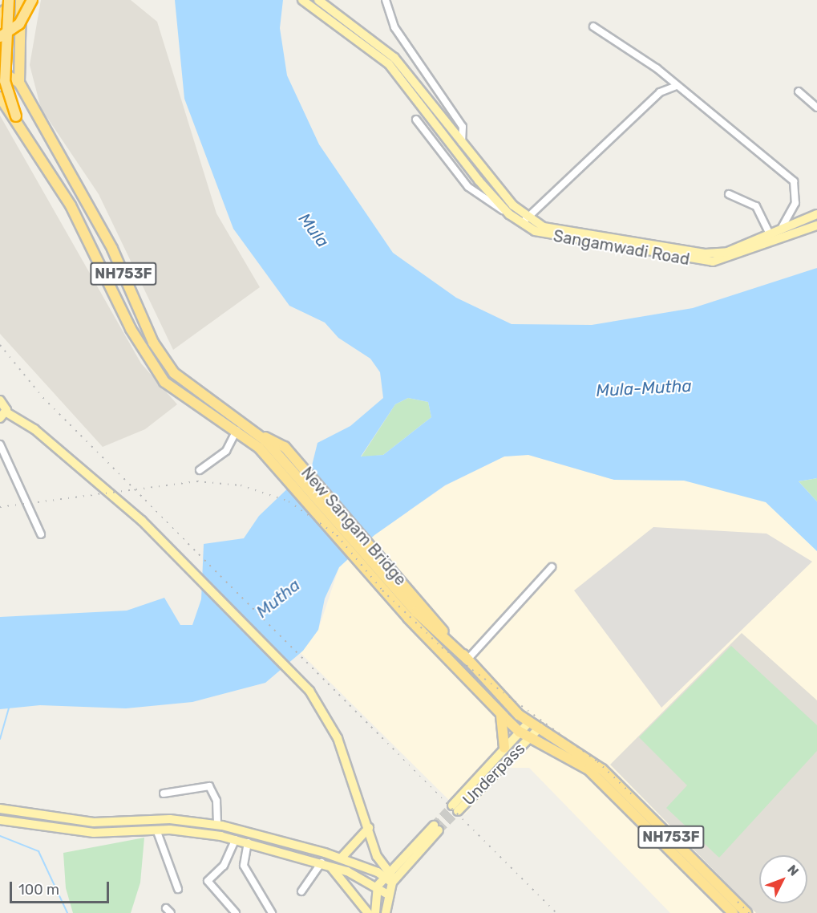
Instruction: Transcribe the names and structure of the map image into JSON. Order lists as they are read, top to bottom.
{
  "streets": {
    "highway": ["NH753F", "New Sangam Bridge"],
    "main road": ["Sangamwadi Road", "Underpass"]
  },
  "crossings": [
    ["NH753F", "New Sangam Bridge"],
    ["NH753F", "Underpass"]
  ],
  "water": ["Mula", "Mula-Mutha", "Mutha"],
  "scale_bar": "100 m",
  "north": "top right"
}
